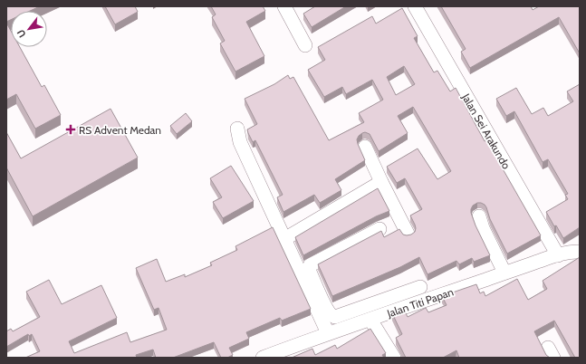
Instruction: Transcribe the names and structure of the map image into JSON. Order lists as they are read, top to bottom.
{
  "streets": {
    "street": ["Jalan Sei Arakundo", "Jalan Titi Papan"]
  },
  "crossings": [
    ["Jalan Sei Arakundo", "Jalan Titi Papan"]
  ],
  "places": {
    "health": ["RS Advent Medan"]
  },
  "north": "bottom left"
}
